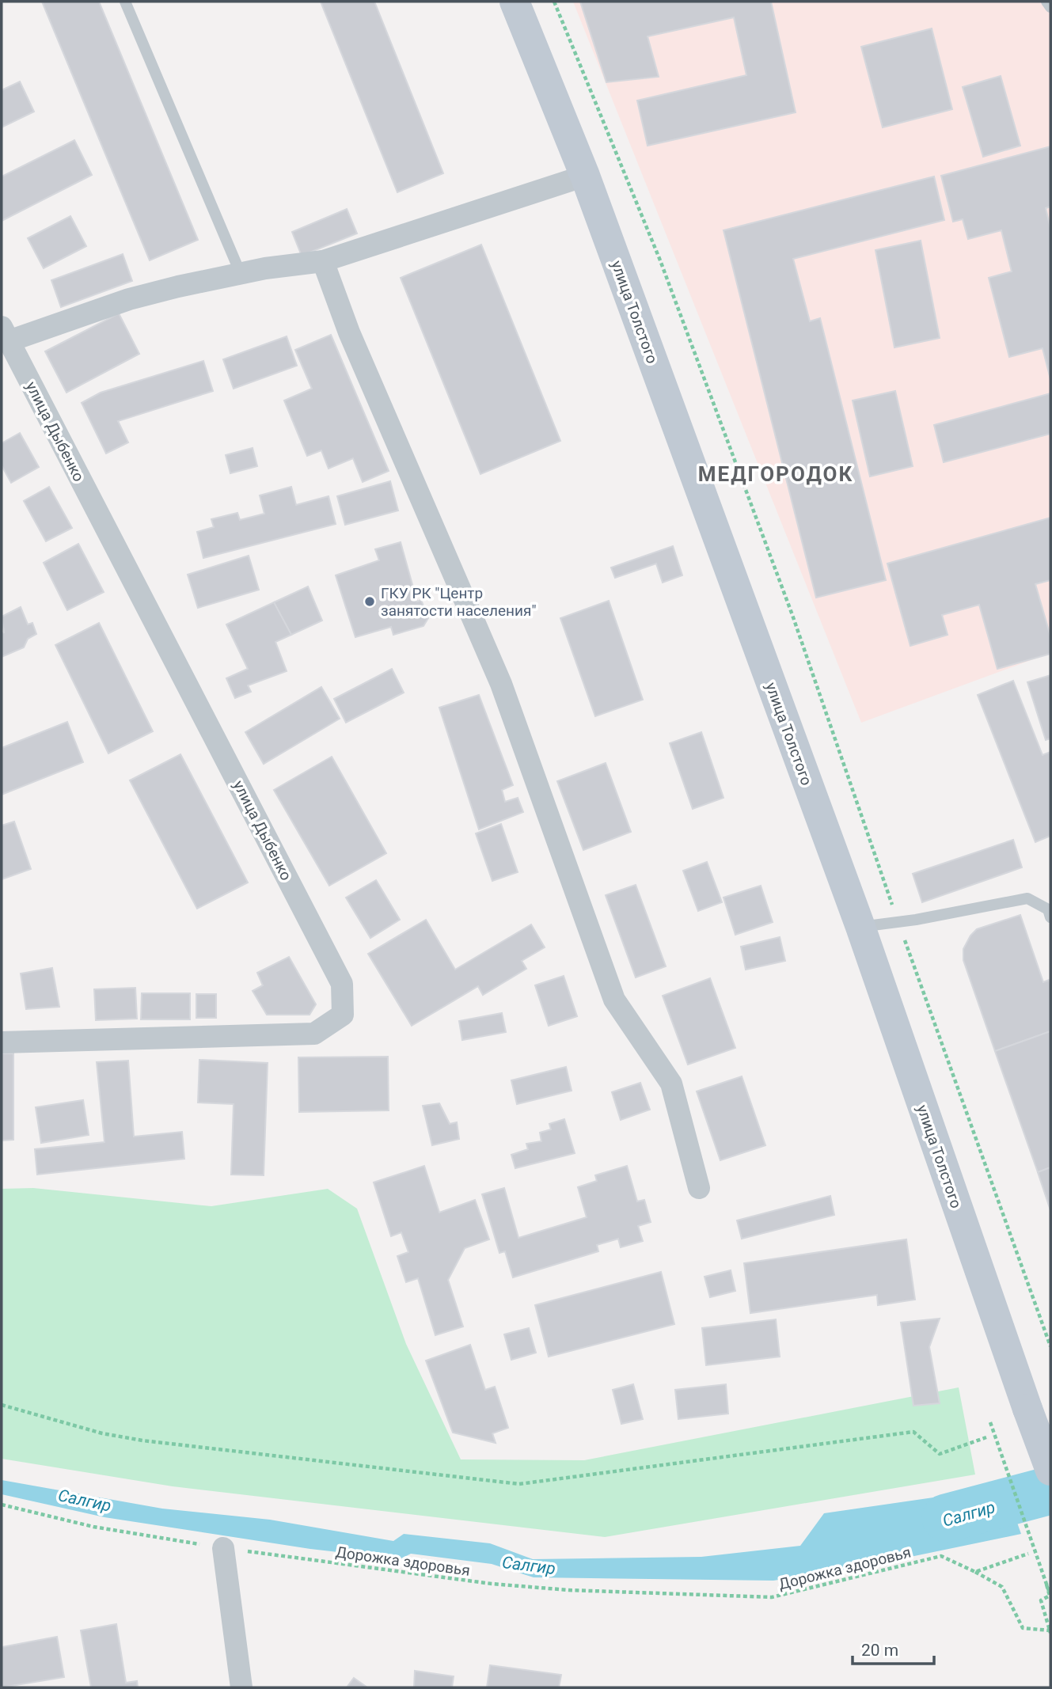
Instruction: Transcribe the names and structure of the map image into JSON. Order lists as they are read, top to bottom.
{
  "streets": {
    "main road": ["улица Толстого"],
    "street": ["улица Дыбенко"],
    "path": ["Дорожка здоровья"]
  },
  "crossings": [
    ["улица Толстого", "улица Дыбенко"]
  ],
  "districts": ["МЕДГОРОДОК"],
  "water": ["Салгир"],
  "places": ["ГКУ РК \"Центр занятости населения\""],
  "scale_bar": "20 m"
}
